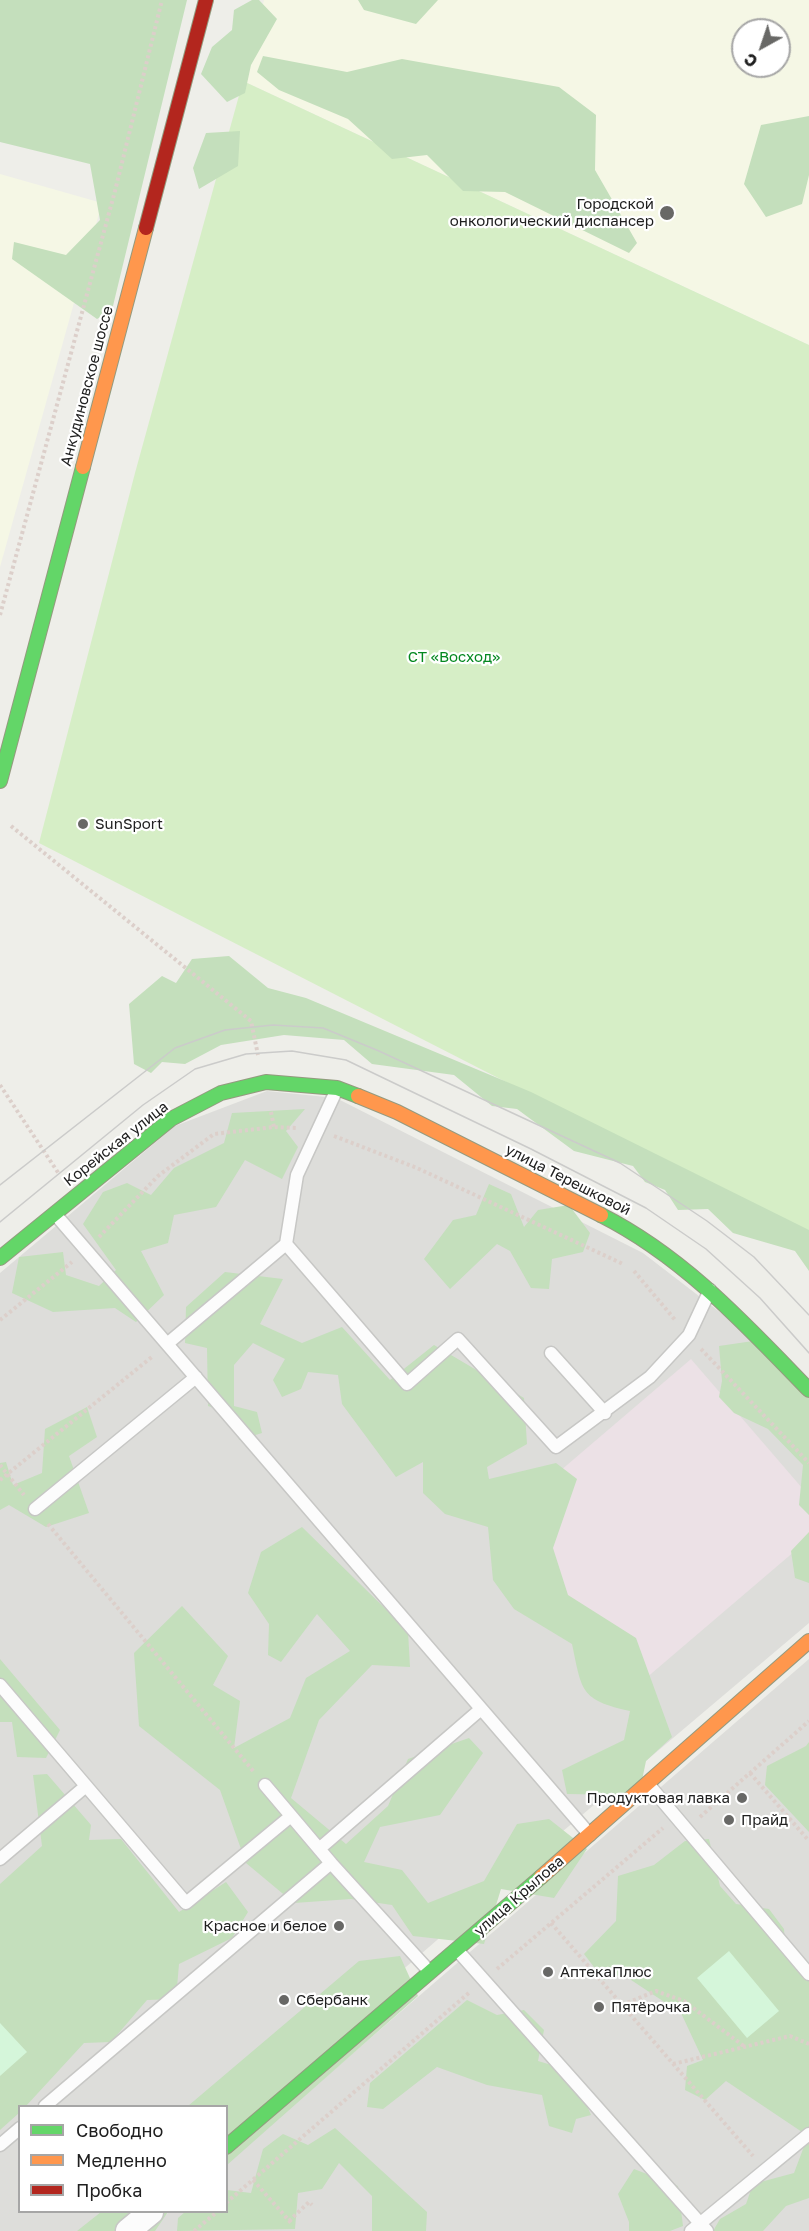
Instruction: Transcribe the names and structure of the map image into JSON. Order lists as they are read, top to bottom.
{
  "streets": {
    "street": [
      "Анкудиновское шоссе",
      "Корейская улица",
      "улица Терешковой",
      "улица Крылова"
    ]
  },
  "crossings": [
    ["Корейская улица", "улица Терешковой"]
  ],
  "parks": ["СТ «Восход»"],
  "places": [
    "Городской онкологический диспансер",
    "SunSport",
    "Продуктовая лавка",
    "Прайд",
    "Красное и белое",
    "АптекаПлюс",
    "Сбербанк",
    "Пятёрочка"
  ],
  "legend": ["Свободно", "Медленно", "Пробка"],
  "north": "bottom left"
}
